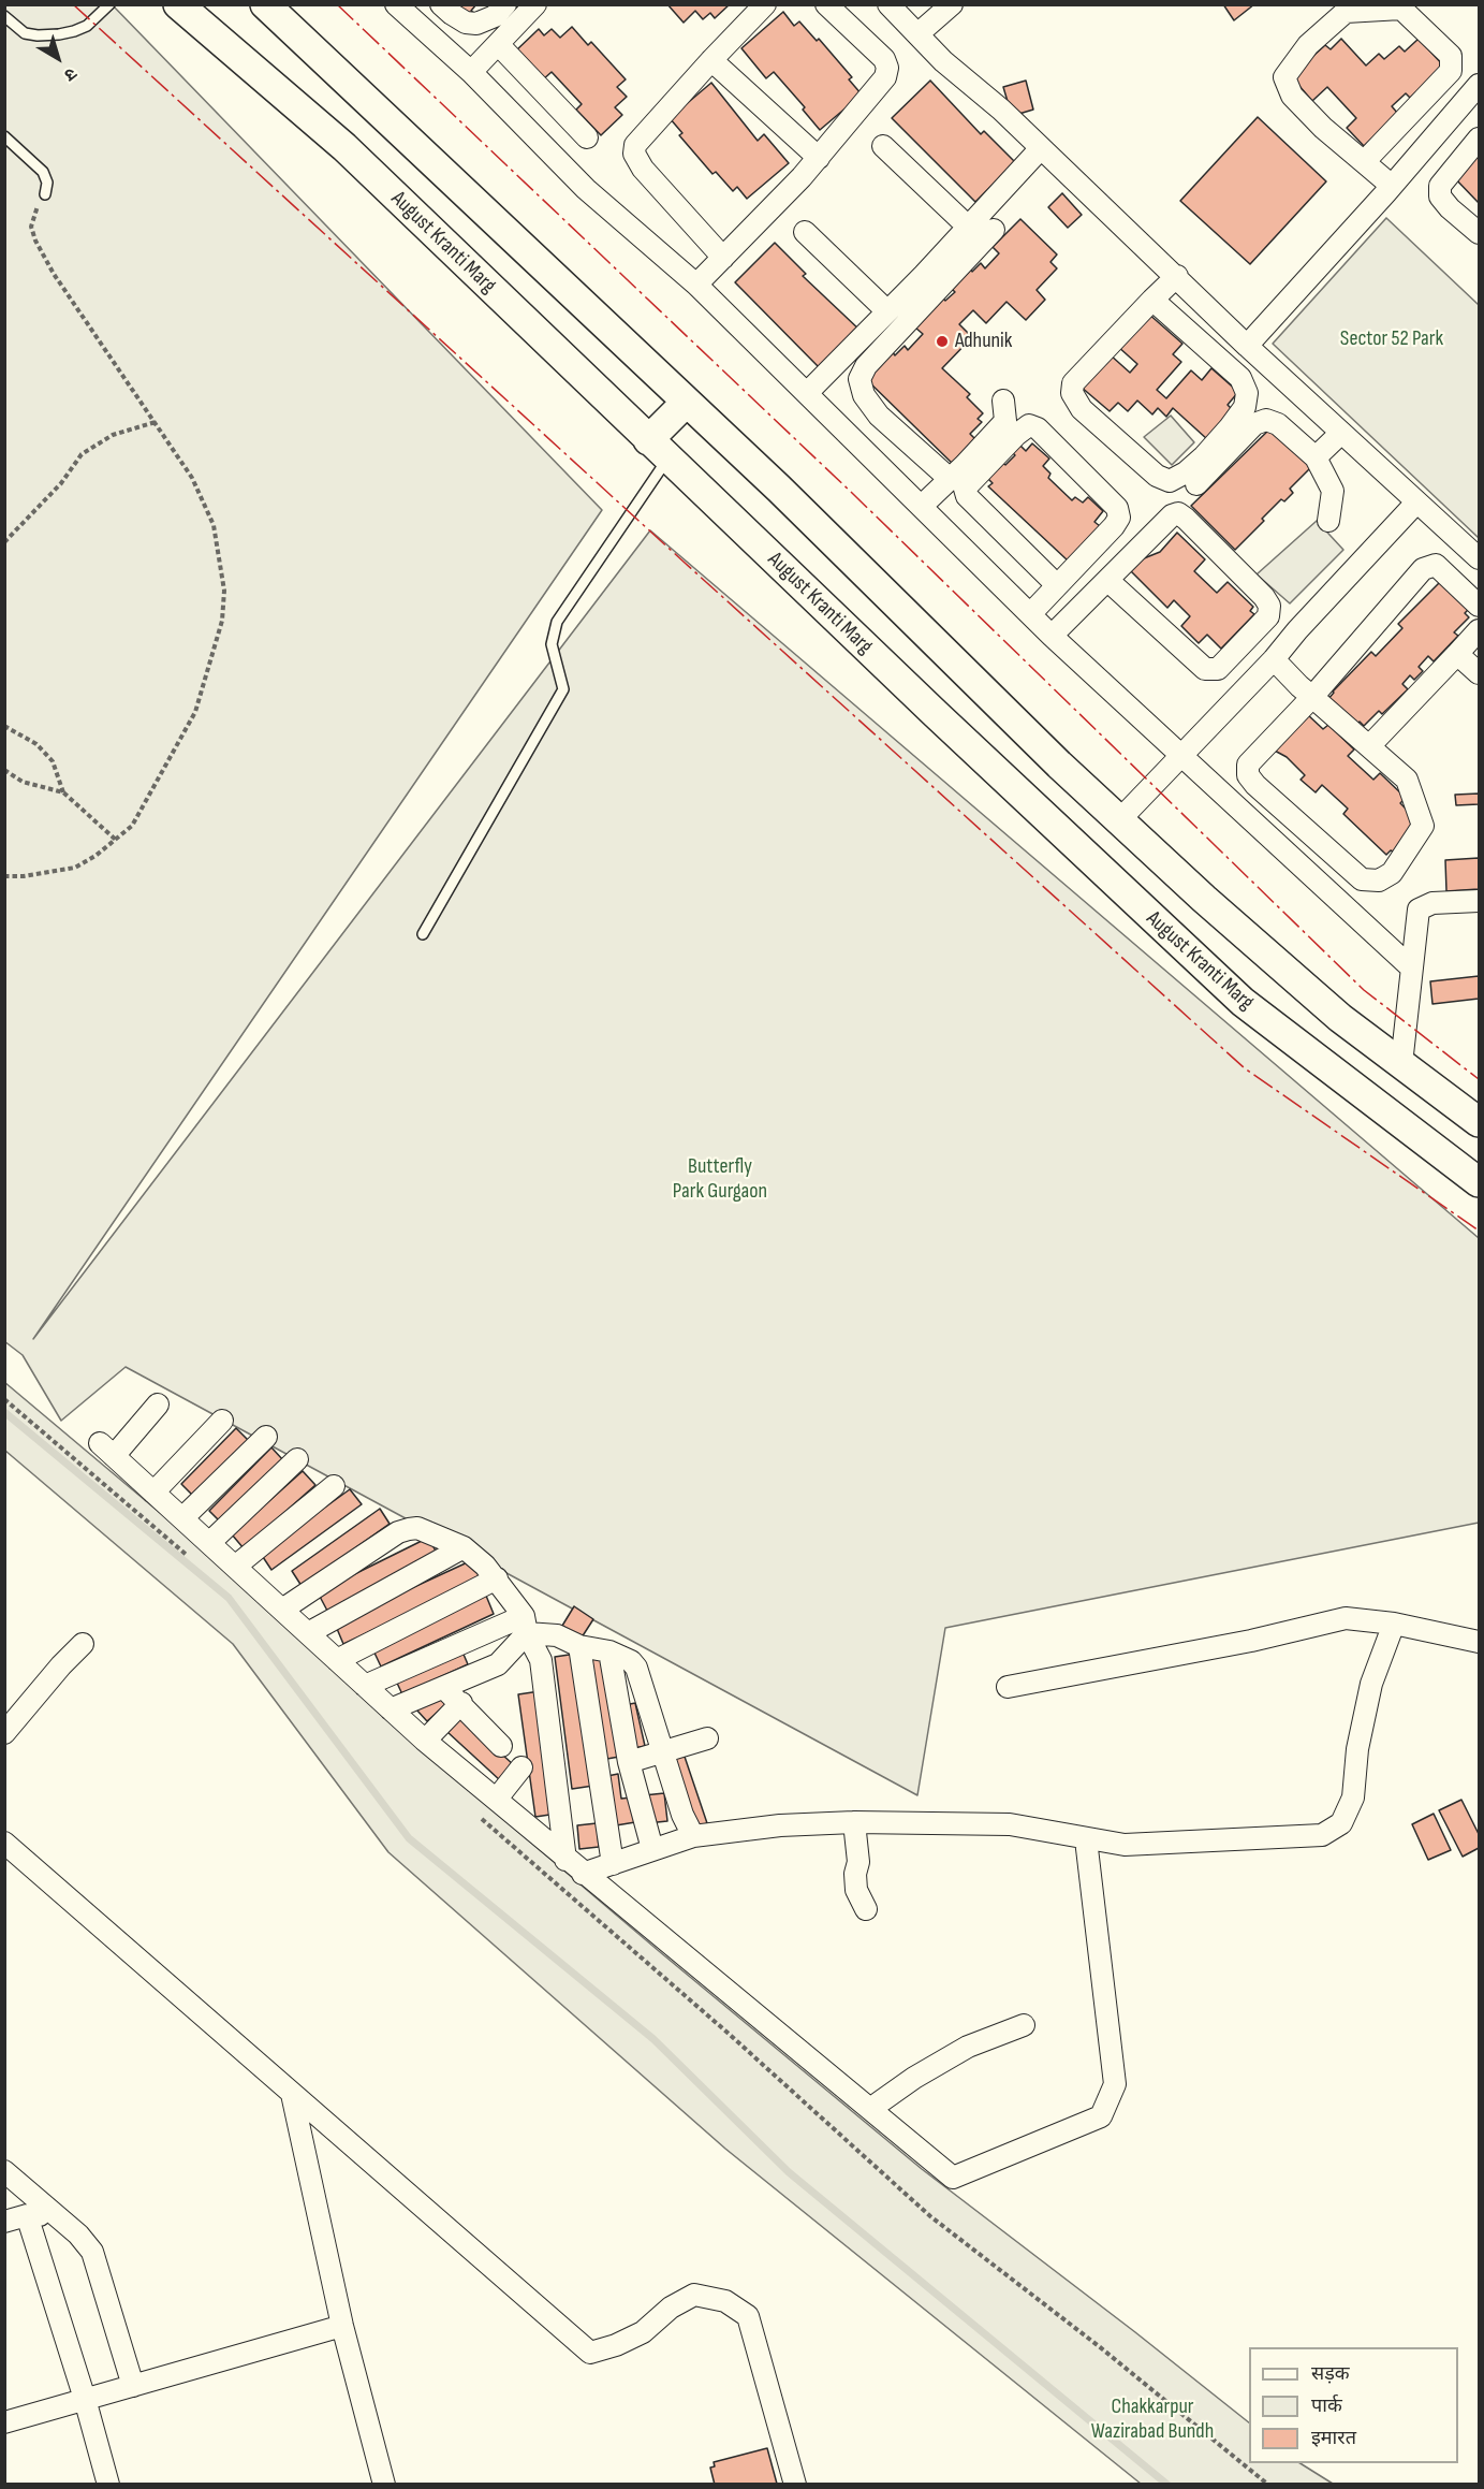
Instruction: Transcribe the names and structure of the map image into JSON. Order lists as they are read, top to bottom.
{
  "streets": {
    "main road": ["August Kranti Marg"]
  },
  "parks": ["Sector 52 Park", "Butterfly Park Gurgaon", "Chakkarpur Wazirabad Bundh"],
  "places": ["Adhunik"],
  "legend": ["सड़क", "पार्क", "इमारत"],
  "north": "bottom right"
}
